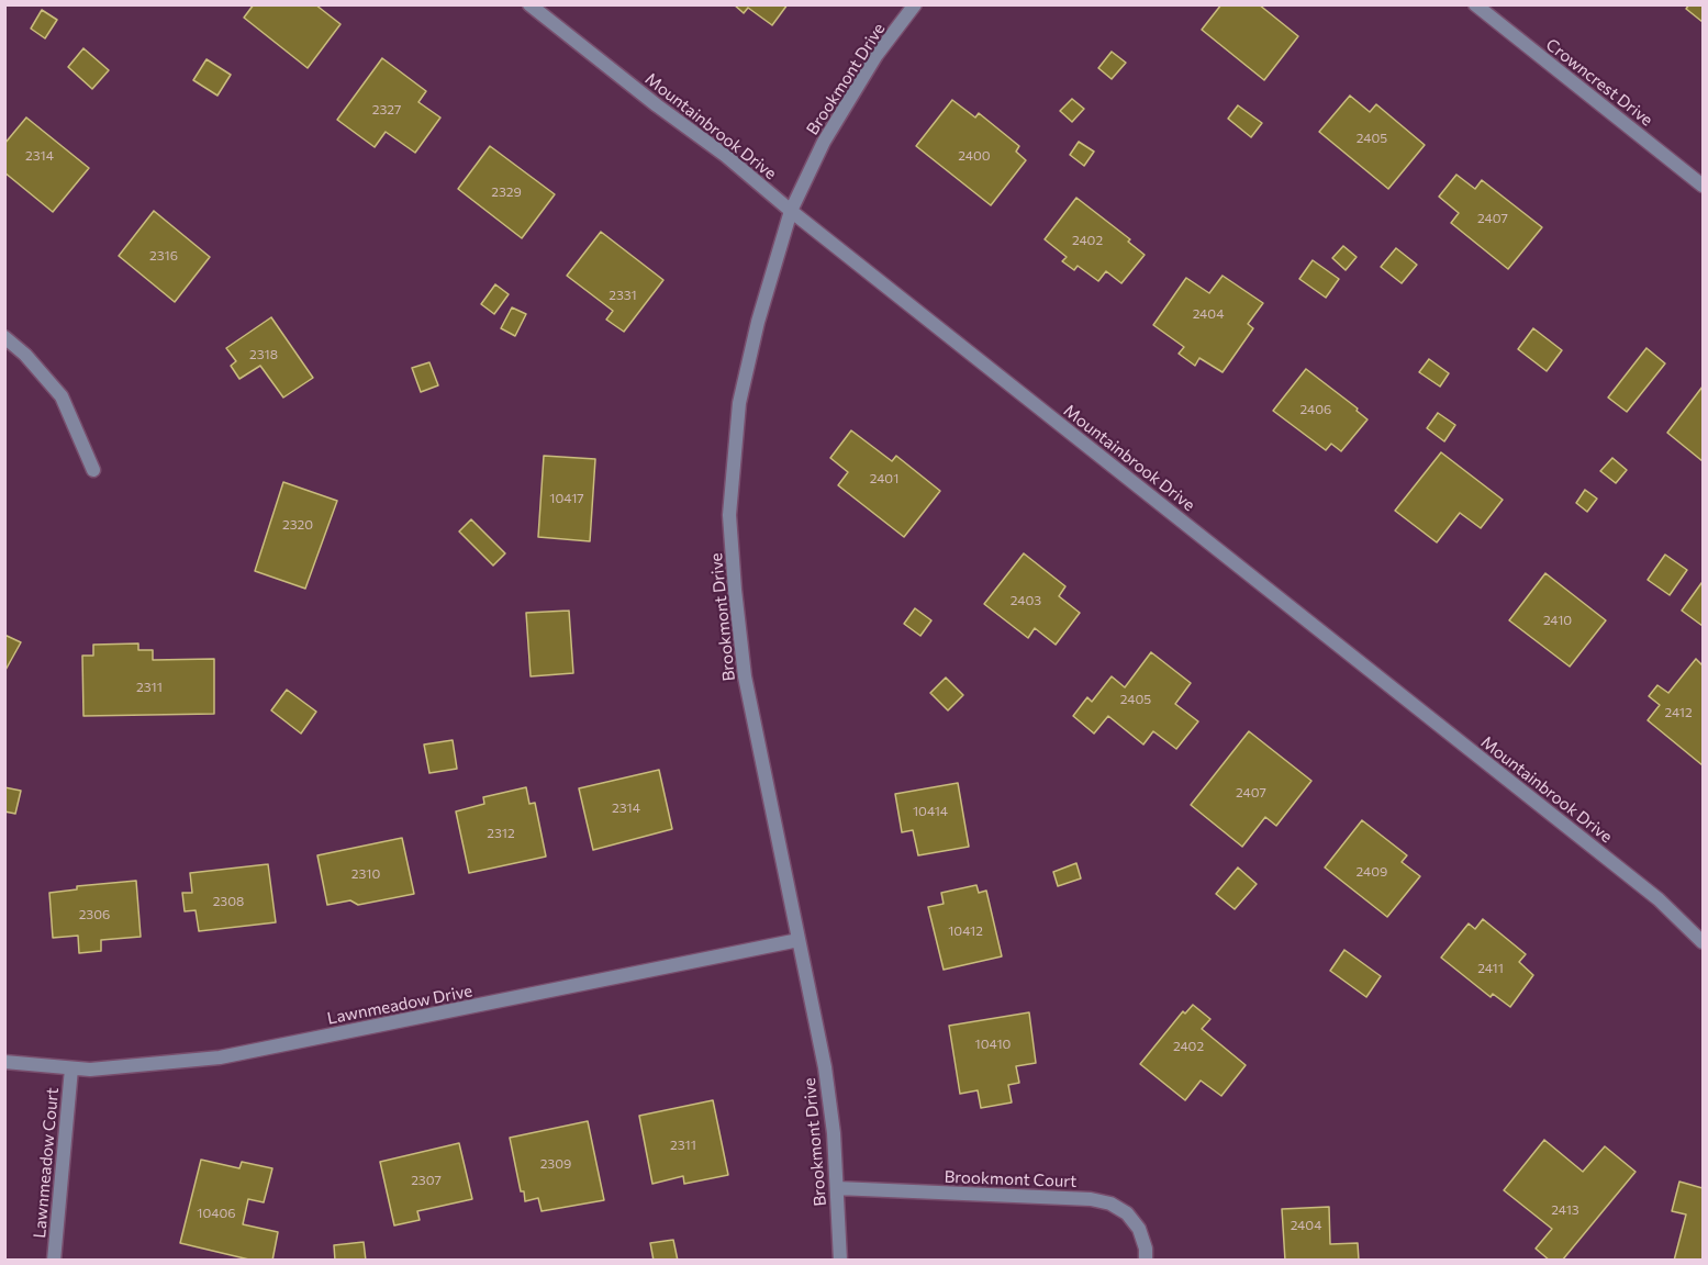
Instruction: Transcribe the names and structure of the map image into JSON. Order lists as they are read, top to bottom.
{
  "streets": {
    "street": [
      "Brookmont Drive",
      "Crowncrest Drive",
      "Mountainbrook Drive",
      "Lawnmeadow Drive",
      "Lawnmeadow Court",
      "Brookmont Court"
    ]
  },
  "crossings": [
    ["Brookmont Drive", "Mountainbrook Drive"],
    ["Brookmont Drive", "Lawnmeadow Drive"],
    ["Brookmont Drive", "Brookmont Court"],
    ["Lawnmeadow Drive", "Lawnmeadow Court"]
  ],
  "house_numbers": [
    "2327",
    "2405",
    "2314",
    "2400",
    "2329",
    "2407",
    "2402",
    "2316",
    "2331",
    "2404",
    "2318",
    "2406",
    "2401",
    "10417",
    "2320",
    "2403",
    "2410",
    "2311",
    "2405",
    "2412",
    "2407",
    "2314",
    "10414",
    "2312",
    "2409",
    "2310",
    "2308",
    "2306",
    "10412",
    "2411",
    "10410",
    "2402",
    "2311",
    "2309",
    "2307",
    "2413",
    "10406",
    "2404"
  ]
}
